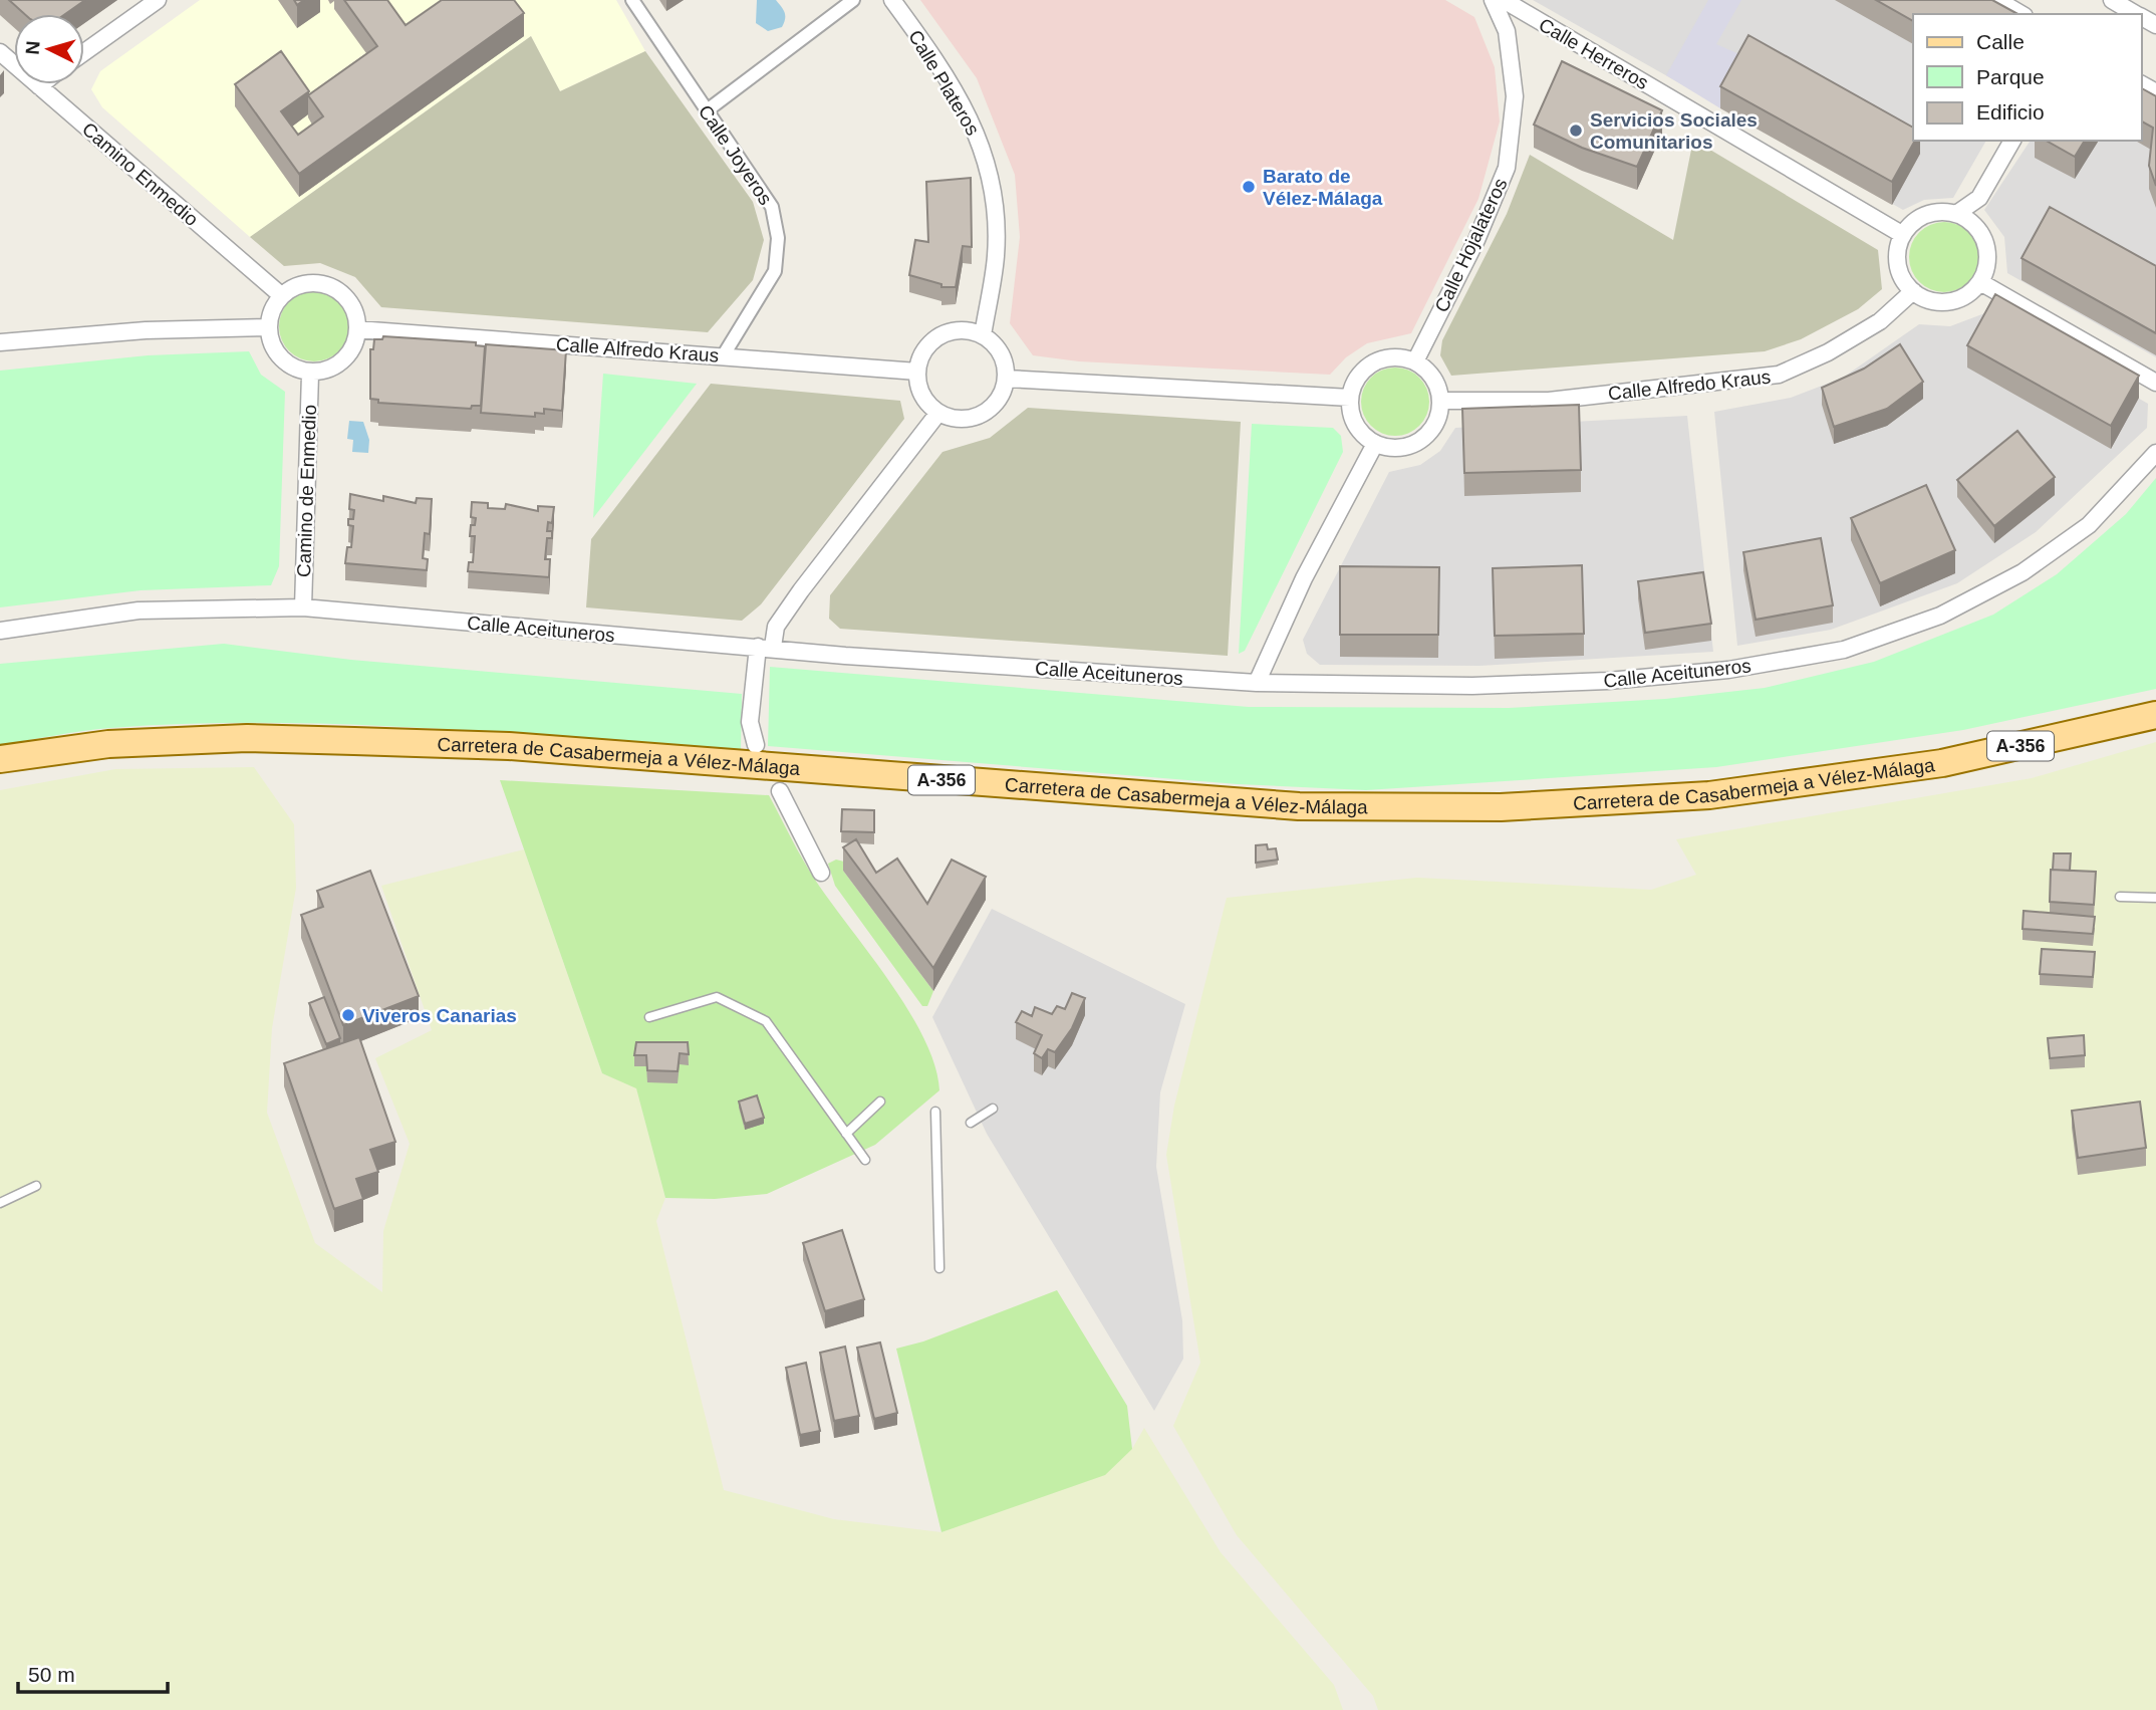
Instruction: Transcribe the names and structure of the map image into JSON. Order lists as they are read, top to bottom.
{
  "streets": {
    "main road": ["A-356", "Carretera de Casabermeja a Vélez-Málaga"],
    "street": [
      "Calle Herreros",
      "Calle Plateros",
      "Calle Joyeros",
      "Camino Enmedio",
      "Calle Hojalateros",
      "Calle Alfredo Kraus",
      "Camino de Enmedio",
      "Calle Aceituneros"
    ]
  },
  "crossings": [
    ["Calle Herreros", "Calle Alfredo Kraus"],
    ["Calle Plateros", "Calle Alfredo Kraus"],
    ["Calle Joyeros", "Calle Alfredo Kraus"],
    ["Camino Enmedio", "Calle Alfredo Kraus"],
    ["Camino Enmedio", "Camino de Enmedio"],
    ["Calle Hojalateros", "Calle Alfredo Kraus"],
    ["Calle Alfredo Kraus", "Camino de Enmedio"],
    ["Camino de Enmedio", "Calle Aceituneros"]
  ],
  "places": ["Servicios Sociales Comunitarios", "Barato de Vélez-Málaga", "Viveros Canarias"],
  "legend": ["Calle", "Parque", "Edificio"],
  "scale_bar": "50 m",
  "north": "left"
}
